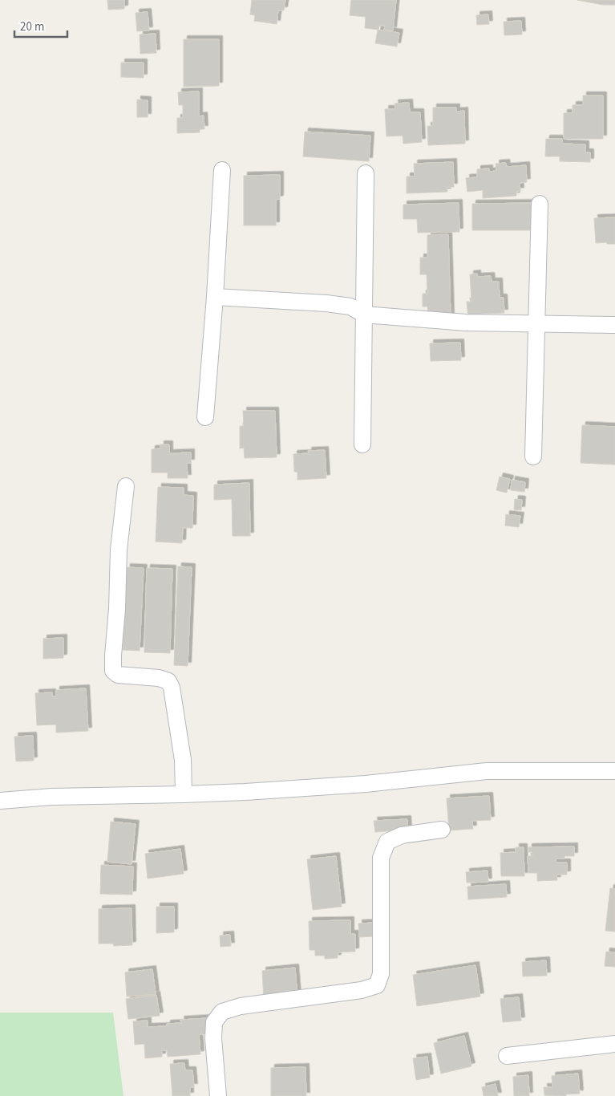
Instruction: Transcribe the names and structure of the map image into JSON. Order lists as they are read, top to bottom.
{
  "scale_bar": "20 m"
}
